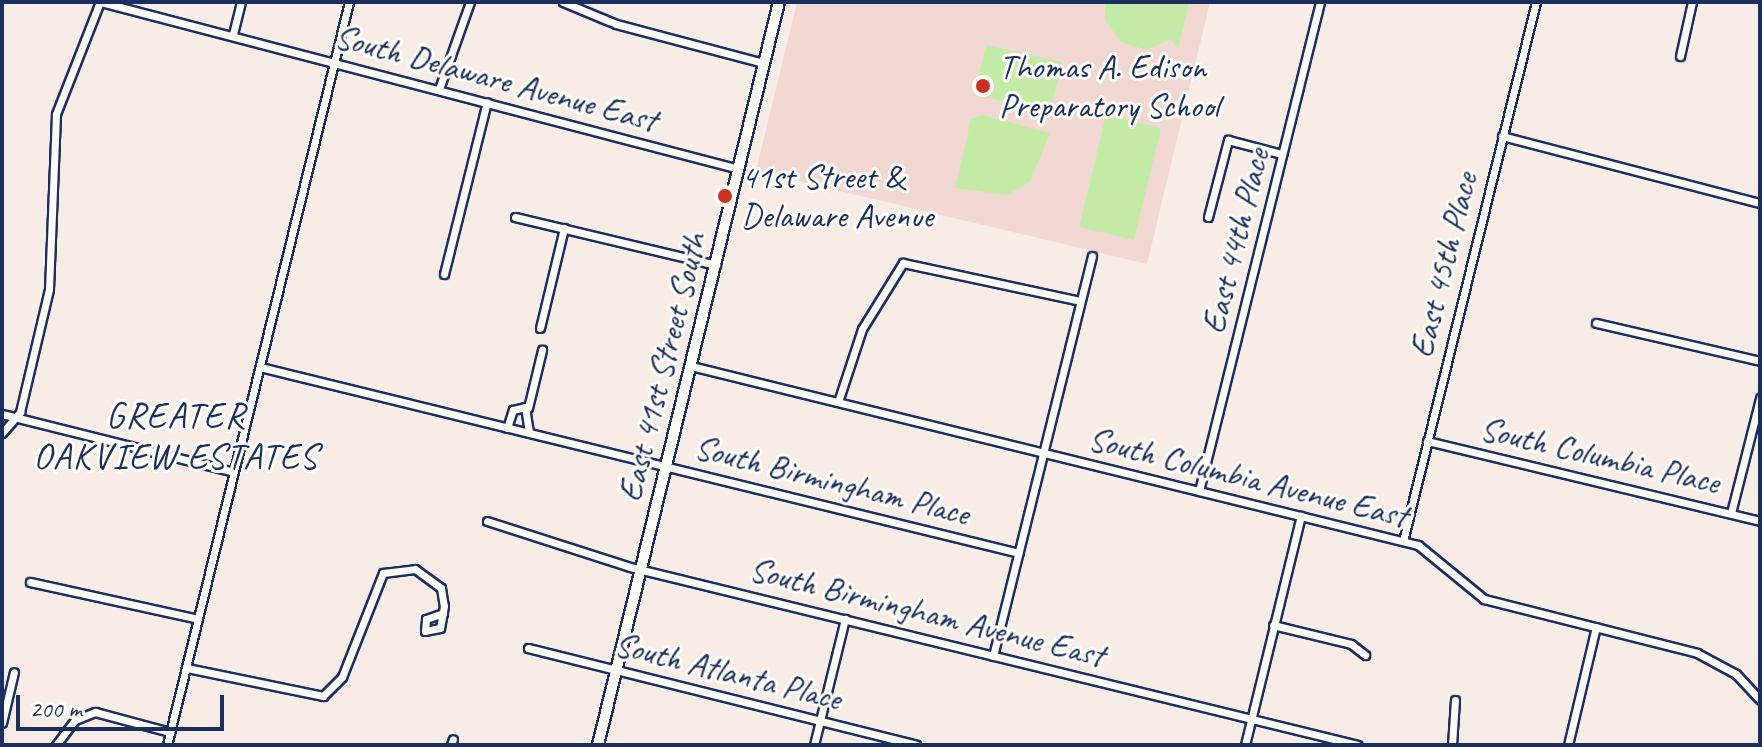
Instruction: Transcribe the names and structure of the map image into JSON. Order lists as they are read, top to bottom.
{
  "streets": {
    "main road": ["East 41st Street South"],
    "street": [
      "South Delaware Avenue East",
      "East 44th Place",
      "East 45th Place",
      "South Columbia Place",
      "South Columbia Avenue East",
      "South Birmingham Place",
      "South Birmingham Avenue East",
      "South Atlanta Place"
    ]
  },
  "crossings": [
    ["South Delaware Avenue East", "East 41st Street South"],
    ["East 44th Place", "South Columbia Avenue East"],
    ["East 45th Place", "South Columbia Place"],
    ["East 45th Place", "South Columbia Avenue East"],
    ["East 41st Street South", "South Columbia Avenue East"],
    ["East 41st Street South", "South Birmingham Place"],
    ["East 41st Street South", "South Birmingham Avenue East"],
    ["East 41st Street South", "South Atlanta Place"]
  ],
  "districts": ["GREATER OAKVIEW ESTATES"],
  "places": ["Thomas A. Edison Preparatory School", "41st Street & Delaware Avenue"],
  "scale_bar": "200 m"
}
